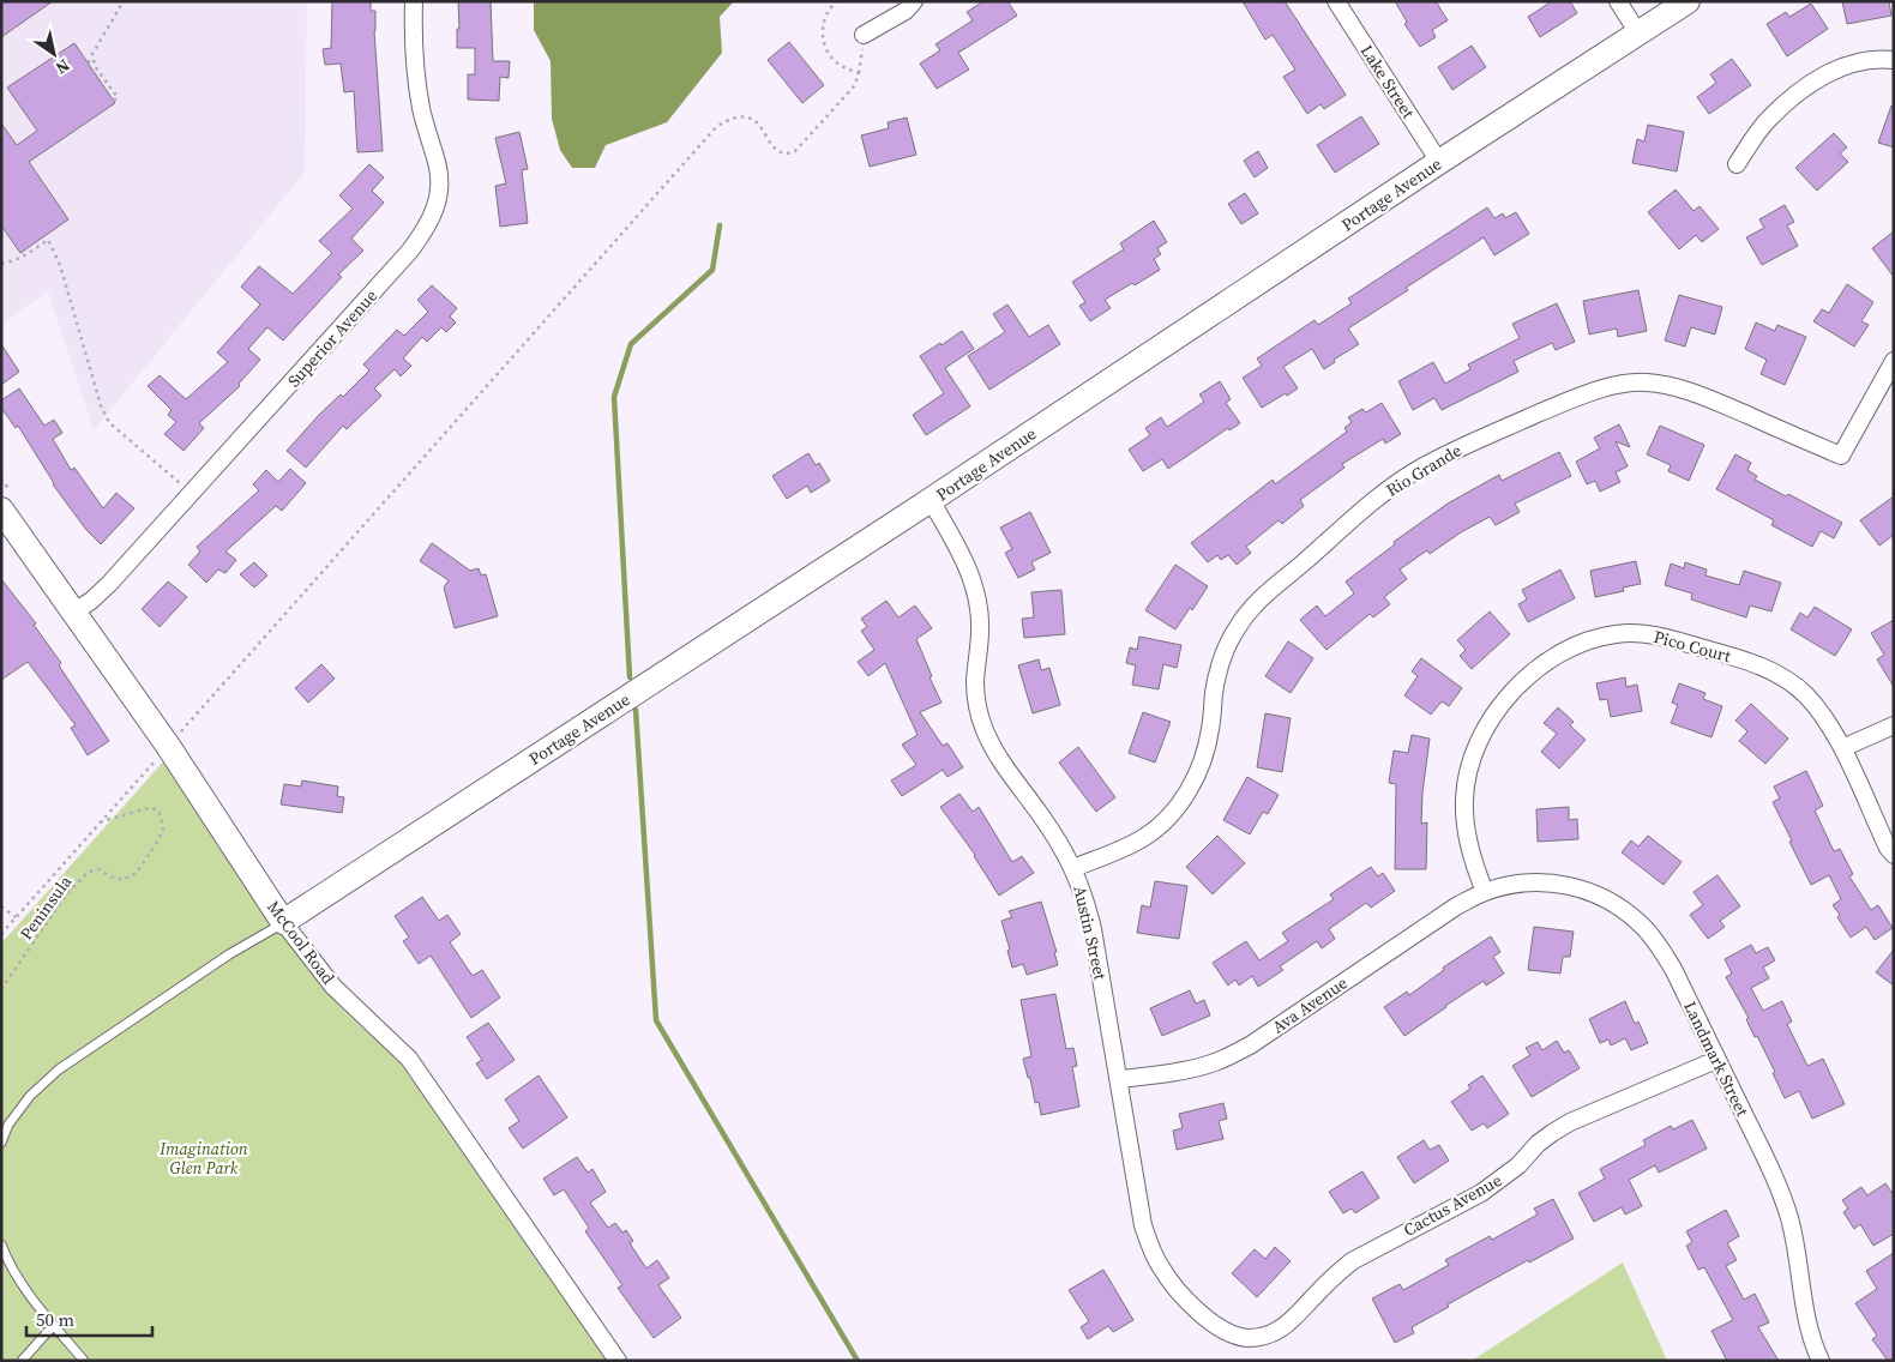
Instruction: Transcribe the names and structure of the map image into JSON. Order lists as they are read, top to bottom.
{
  "streets": {
    "street": [
      "Lake Street",
      "Portage Avenue",
      "Superior Avenue",
      "Rio Grande",
      "Pico Court",
      "Austin Street",
      "McCool Road",
      "Ava Avenue",
      "Landmark Street",
      "Cactus Avenue"
    ],
    "path": ["Peninsula"]
  },
  "crossings": [
    ["Lake Street", "Portage Avenue"],
    ["Portage Avenue", "Austin Street"],
    ["Portage Avenue", "McCool Road"],
    ["Superior Avenue", "McCool Road"],
    ["Rio Grande", "Austin Street"],
    ["Pico Court", "Ava Avenue"],
    ["Pico Court", "Landmark Street"],
    ["Austin Street", "Ava Avenue"],
    ["Austin Street", "Cactus Avenue"],
    ["Ava Avenue", "Landmark Street"],
    ["Landmark Street", "Cactus Avenue"]
  ],
  "parks": ["Imagination Glen Park"],
  "scale_bar": "50 m",
  "north": "bottom right"
}
